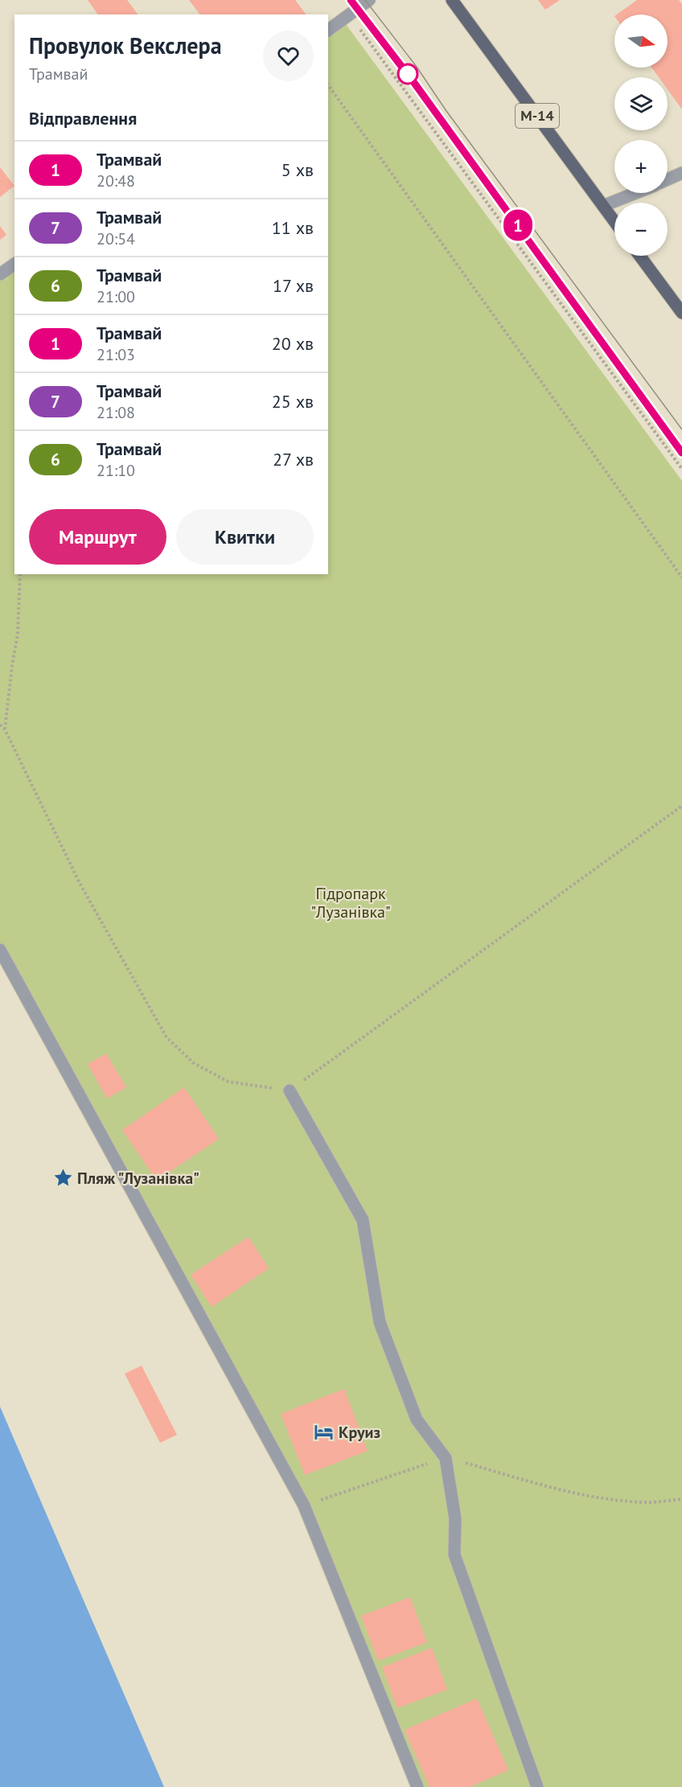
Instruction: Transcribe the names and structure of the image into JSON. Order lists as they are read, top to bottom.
{
  "streets": {
    "main road": ["М-14"]
  },
  "parks": ["Гідропарк \"Лузанівка\""],
  "places": {
    "place": ["Пляж \"Лузанівка\""],
    "hotel": ["Круиз"]
  },
  "lines": ["tram line 1"],
  "north": "right",
  "page": {
    "on_map": "1",
    "map_buttons": ["+", "−"],
    "heading": [
      ["Провулок Векслера", "Трамвай"],
      "Відправлення"
    ],
    "list": [
      {
        "mark": "1",
        "name": "Трамвай",
        "note": "20:48",
        "value": "5 хв"
      },
      {
        "mark": "7",
        "name": "Трамвай",
        "note": "20:54",
        "value": "11 хв"
      },
      {
        "mark": "6",
        "name": "Трамвай",
        "note": "21:00",
        "value": "17 хв"
      },
      {
        "mark": "1",
        "name": "Трамвай",
        "note": "21:03",
        "value": "20 хв"
      },
      {
        "mark": "7",
        "name": "Трамвай",
        "note": "21:08",
        "value": "25 хв"
      },
      {
        "mark": "6",
        "name": "Трамвай",
        "note": "21:10",
        "value": "27 хв"
      }
    ],
    "buttons": ["Маршрут", "Квитки"]
  }
}
